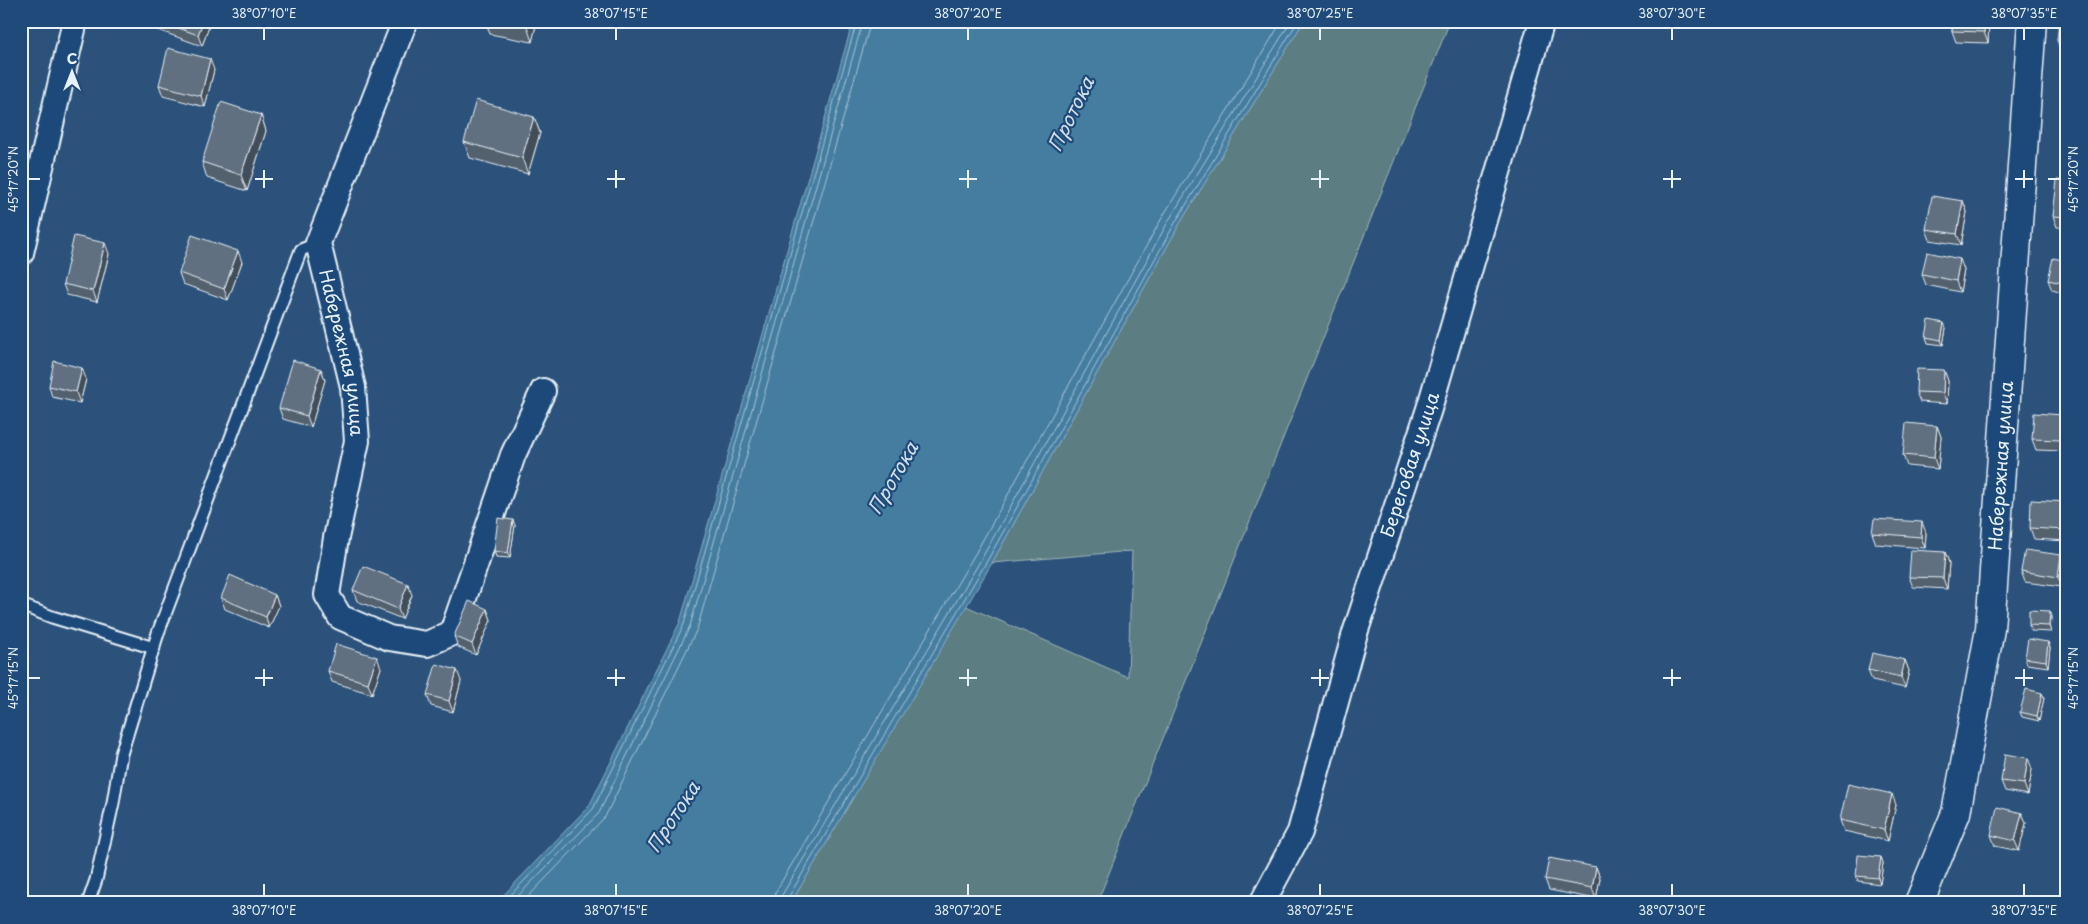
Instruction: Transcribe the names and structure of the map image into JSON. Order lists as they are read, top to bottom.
{
  "streets": {
    "street": ["Набережная улица", "Береговая улица"]
  },
  "water": ["Протока"],
  "north": "top",
  "coordinates": [
    "38°07'10\"E",
    "38°07'15\"E",
    "38°07'20\"E",
    "38°07'25\"E",
    "38°07'30\"E",
    "38°07'35\"E",
    "45°17'20\"N",
    "45°17'15\"N"
  ]
}
